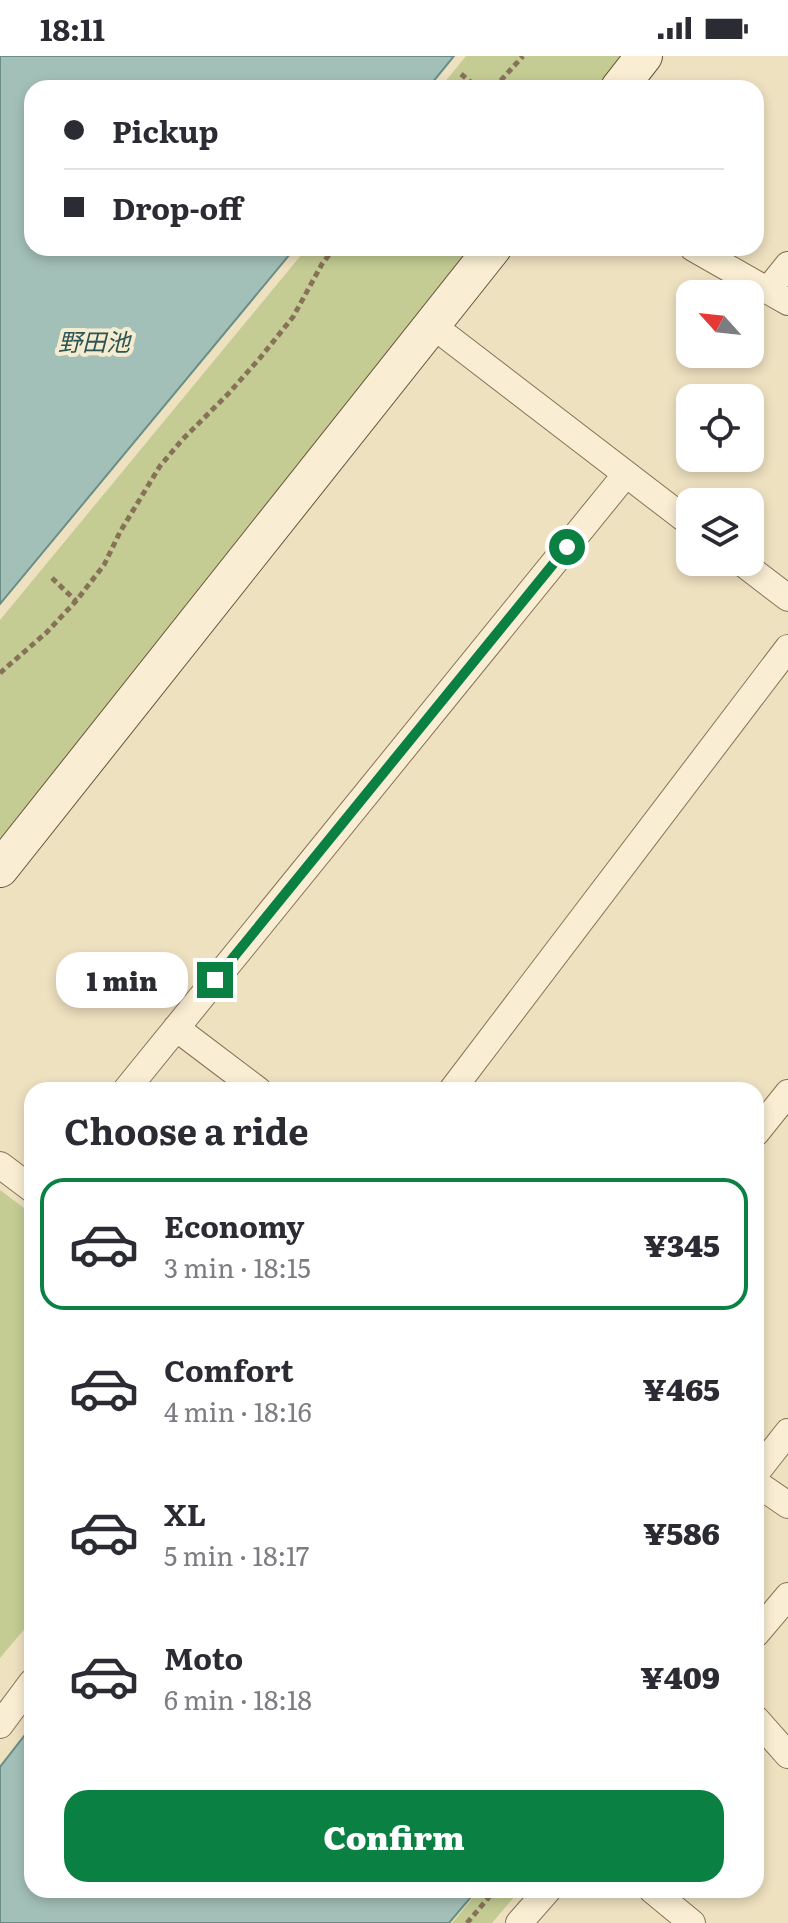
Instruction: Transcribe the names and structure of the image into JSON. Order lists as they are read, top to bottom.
{
  "water": ["野田池"],
  "north": "top left",
  "page": {
    "status": "18:11",
    "banner": ["Pickup", "Drop-off"],
    "bubble": "1 min",
    "heading": "Choose a ride",
    "list": [
      {
        "name": "Economy",
        "note": "3 min · 18:15",
        "value": "¥345"
      },
      {
        "name": "Comfort",
        "note": "4 min · 18:16",
        "value": "¥465"
      },
      {
        "name": "XL",
        "note": "5 min · 18:17",
        "value": "¥586"
      },
      {
        "name": "Moto",
        "note": "6 min · 18:18",
        "value": "¥409"
      }
    ],
    "buttons": "Confirm"
  }
}
